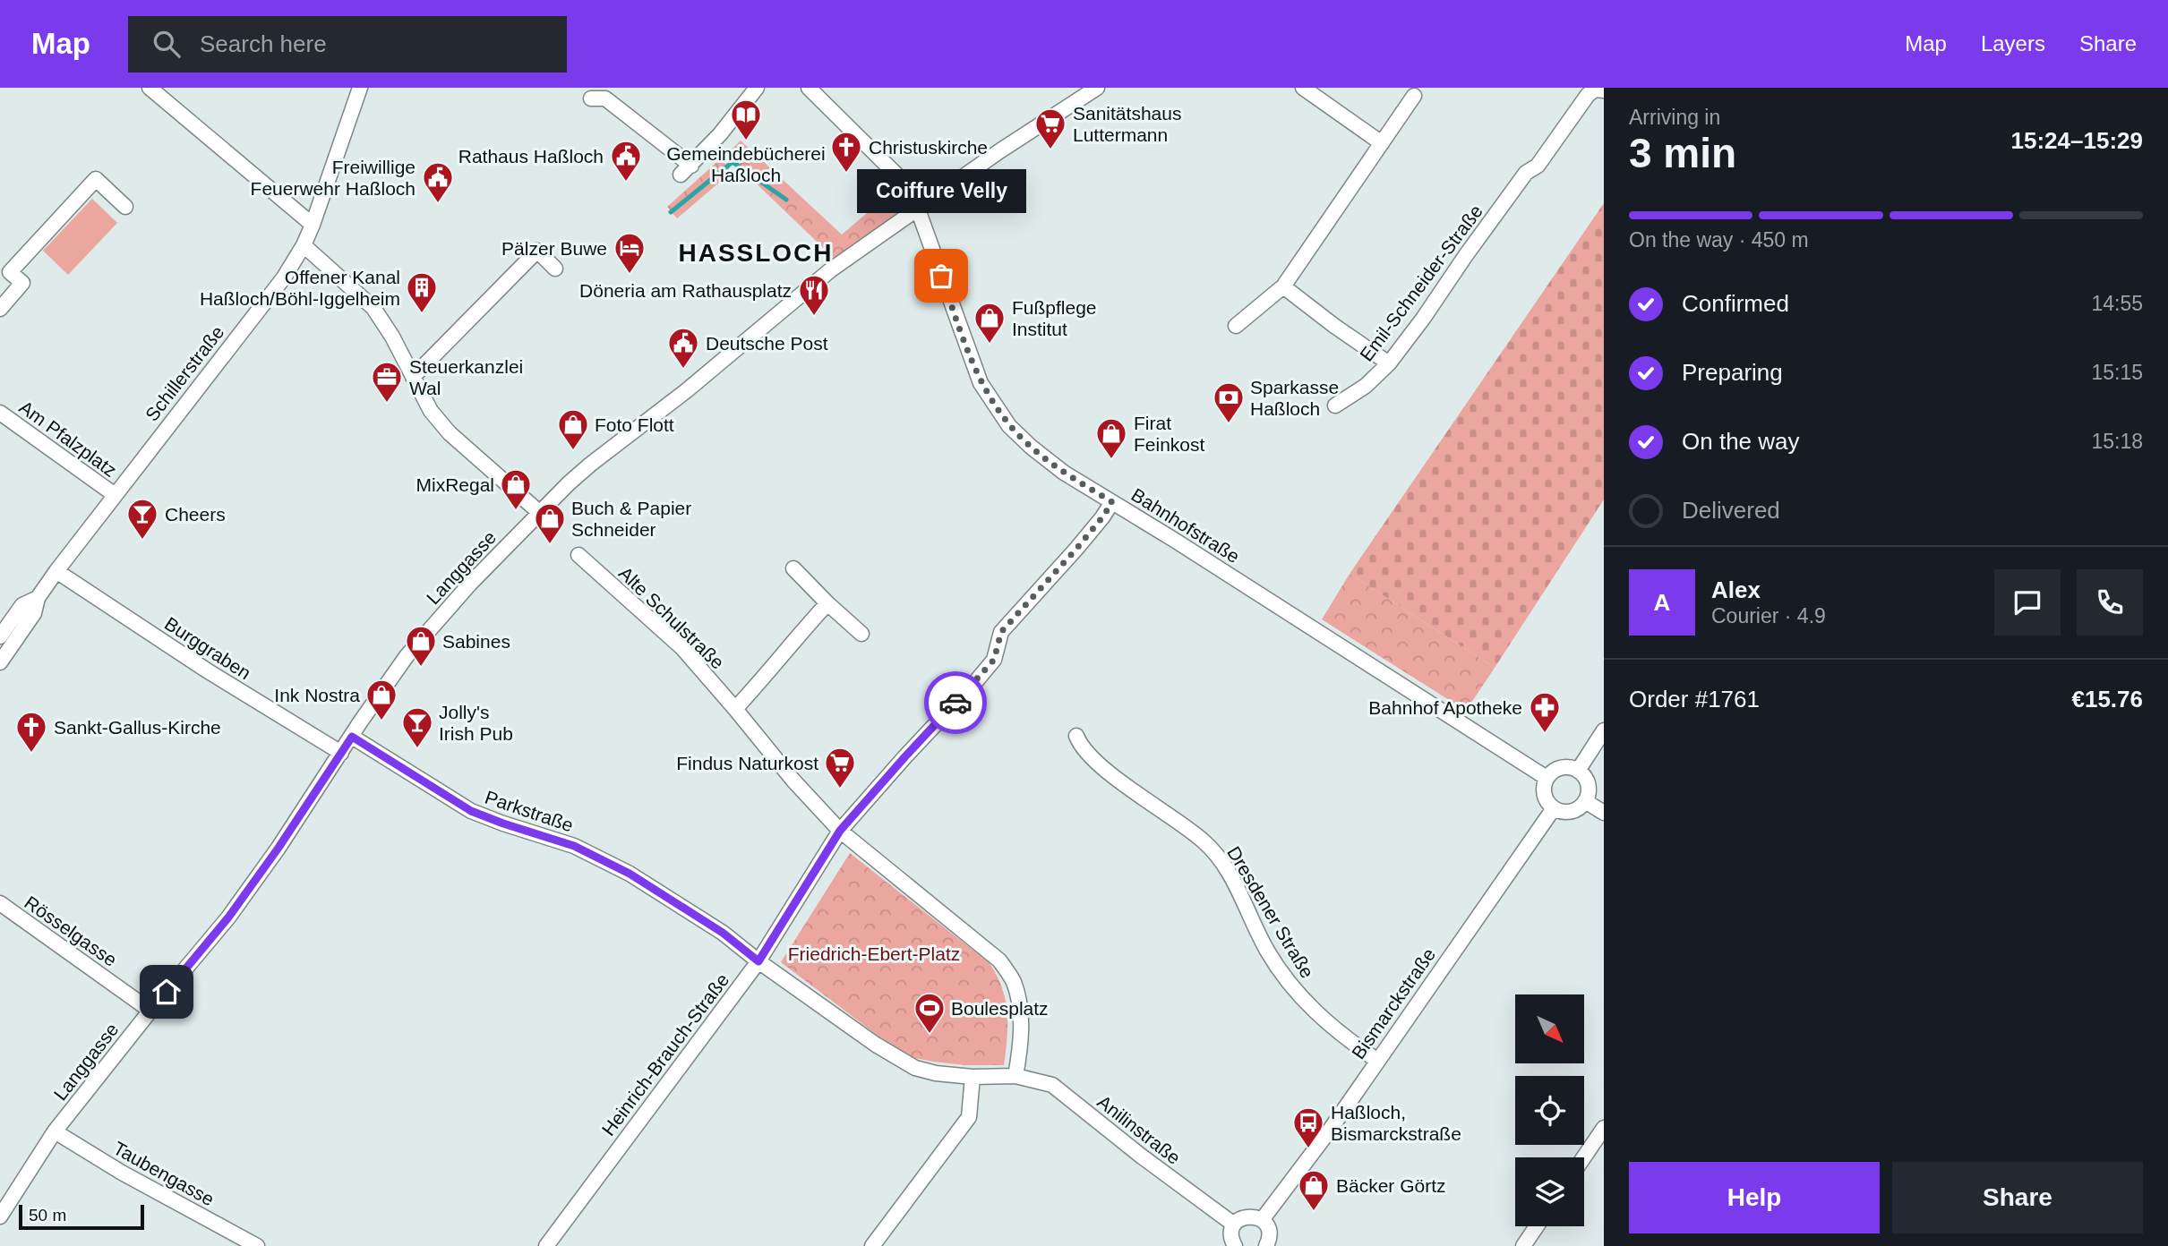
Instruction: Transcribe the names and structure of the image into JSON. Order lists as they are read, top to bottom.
{
  "streets": {
    "street": [
      "Emil-Schneider-Straße",
      "Schillerstraße",
      "Am Pfalzplatz",
      "Bahnhofstraße",
      "Langgasse",
      "Alte Schulstraße",
      "Burggraben",
      "Parkstraße",
      "Dresdener Straße",
      "Rösselgasse",
      "Bismarckstraße",
      "Heinrich-Brauch-Straße",
      "Anilinstraße",
      "Taubengasse"
    ]
  },
  "crossings": [
    ["Schillerstraße", "Am Pfalzplatz"],
    ["Schillerstraße", "Burggraben"],
    ["Bahnhofstraße", "Langgasse"],
    ["Bahnhofstraße", "Bismarckstraße"],
    ["Bahnhofstraße", "Heinrich-Brauch-Straße"],
    ["Langgasse", "Burggraben"],
    ["Langgasse", "Parkstraße"],
    ["Langgasse", "Rösselgasse"],
    ["Langgasse", "Taubengasse"],
    ["Alte Schulstraße", "Heinrich-Brauch-Straße"],
    ["Parkstraße", "Heinrich-Brauch-Straße"],
    ["Dresdener Straße", "Bismarckstraße"]
  ],
  "districts": ["HASSLOCH"],
  "parks": ["Friedrich-Ebert-Platz"],
  "places": {
    "library": ["Gemeindebücherei Haßloch"],
    "supermarket": ["Sanitätshaus Luttermann", "Findus Naturkost"],
    "church": ["Christuskirche", "Sankt-Gallus-Kirche"],
    "public building": ["Rathaus Haßloch", "Freiwillige Feuerwehr Haßloch", "Deutsche Post"],
    "hotel": ["Pälzer Buwe"],
    "other": ["Coiffure Velly"],
    "building": ["Offener Kanal Haßloch/Böhl-Iggelheim"],
    "restaurant": ["Döneria am Rathausplatz"],
    "shop": [
      "Fußpflege Institut",
      "Foto Flott",
      "Firat Feinkost",
      "MixRegal",
      "Buch & Papier Schneider",
      "Sabines",
      "Ink Nostra",
      "Bäcker Görtz"
    ],
    "office": ["Steuerkanzlei Wal"],
    "bank": ["Sparkasse Haßloch"],
    "bar": ["Cheers", "Jolly's Irish Pub"],
    "pharmacy": ["Bahnhof Apotheke"],
    "sports": ["Boulesplatz"],
    "bus stop": ["Haßloch, Bismarckstraße"]
  },
  "scale_bar": "50 m",
  "north": "bottom right",
  "page": {
    "header": "Map",
    "search": "Search here",
    "nav": ["Map", "Layers", "Share"],
    "heading": ["3 min", "Arriving in", "15:24–15:29"],
    "panel": [
      "Alex",
      "Courier · 4.9",
      "Order #1761",
      "€15.76"
    ],
    "bubble": "Coiffure Velly",
    "bar": "On the way · 450 m",
    "list": [
      ["Confirmed", "14:55"],
      ["Preparing", "15:15"],
      ["On the way", "15:18"],
      "Delivered"
    ],
    "round": "A",
    "buttons": ["Help", "Share"],
    "scale": "50 m"
  }
}
